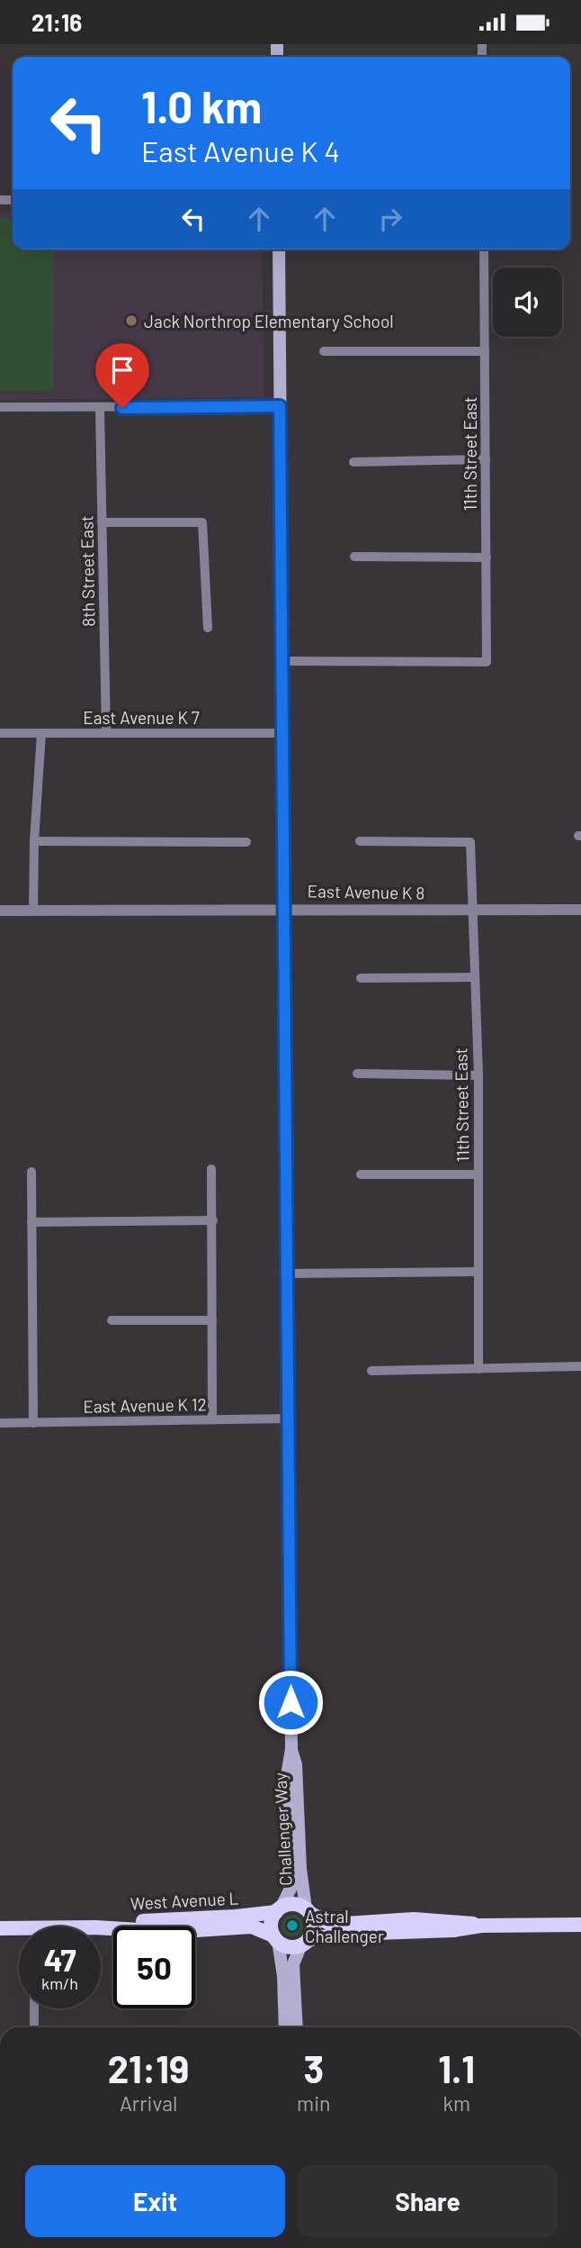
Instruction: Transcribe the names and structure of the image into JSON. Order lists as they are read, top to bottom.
{
  "streets": {
    "main road": ["Challenger Way", "West Avenue L"],
    "street": [
      "11th Street East",
      "8th Street East",
      "East Avenue K 7",
      "East Avenue K 8",
      "East Avenue K 12"
    ]
  },
  "crossings": [
    ["11th Street East", "East Avenue K 8"],
    ["11th Street East", "Challenger Way"],
    ["8th Street East", "East Avenue K 7"],
    ["East Avenue K 7", "Challenger Way"],
    ["East Avenue K 8", "Challenger Way"],
    ["East Avenue K 12", "Challenger Way"],
    ["Challenger Way", "West Avenue L"]
  ],
  "places": ["Jack Northrop Elementary School", "Astral Challenger"],
  "page": {
    "status": "21:16",
    "turn": ["1.0 km", "East Avenue K 4"],
    "speed": "47 km/h",
    "limit": "50",
    "eta": [
      "21:19",
      "Arrival",
      "3",
      "min",
      "1.1",
      "km"
    ],
    "buttons": ["Exit", "Share"]
  }
}
